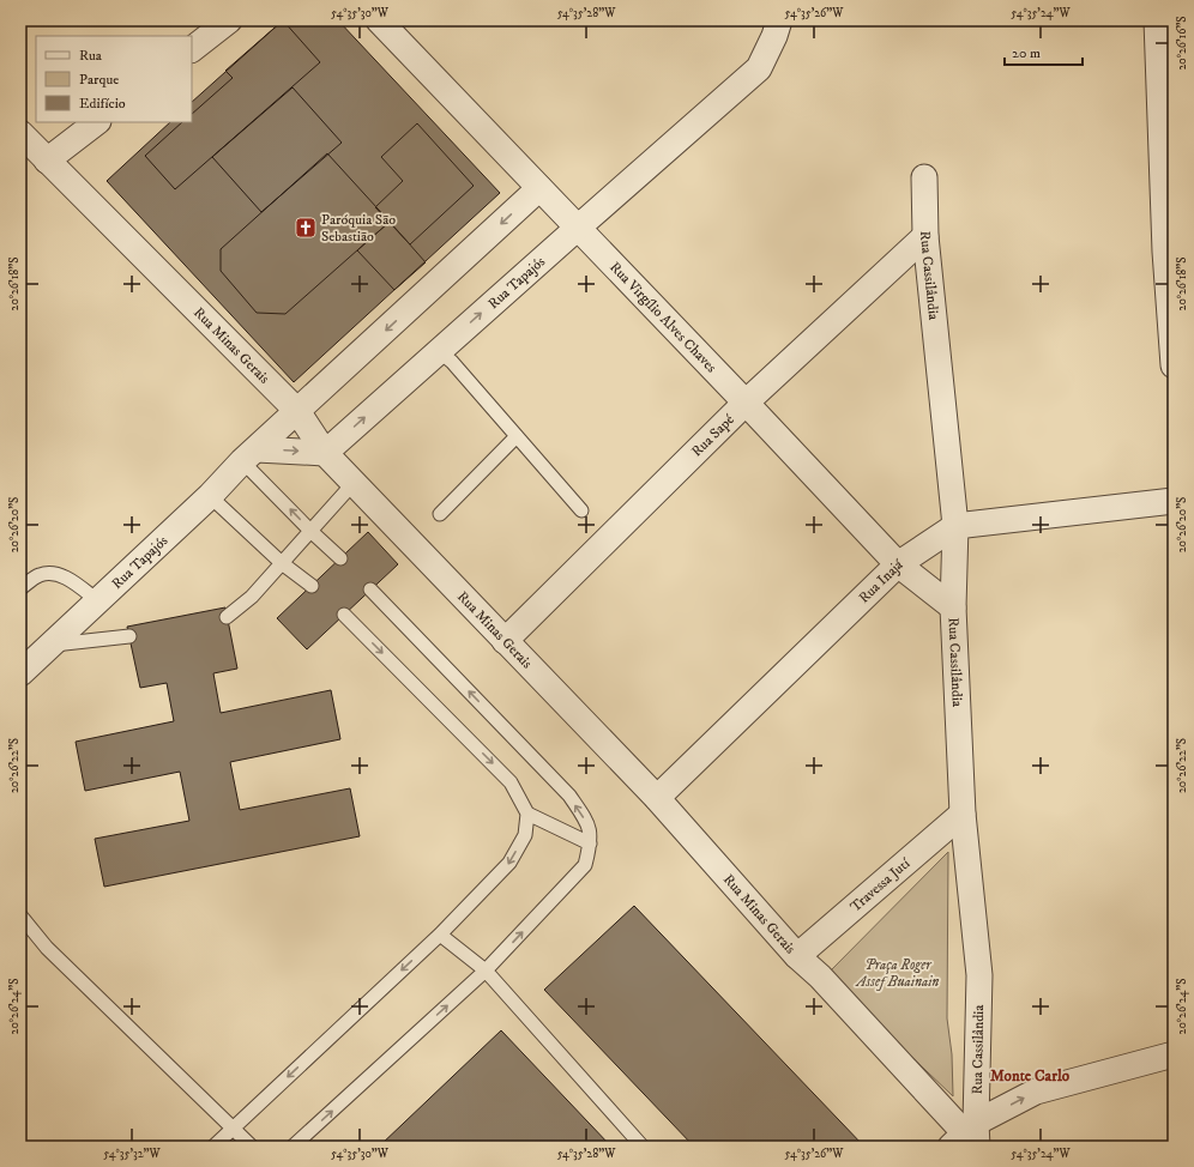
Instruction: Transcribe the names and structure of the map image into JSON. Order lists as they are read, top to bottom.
{
  "streets": {
    "street": [
      "Rua Cassilândia",
      "Rua Tapajós",
      "Rua Virgílio Alves Chaves",
      "Rua Minas Gerais",
      "Rua Sapé",
      "Rua Inajá",
      "Travessa Jutí"
    ]
  },
  "crossings": [
    ["Rua Cassilândia", "Rua Virgílio Alves Chaves"],
    ["Rua Cassilândia", "Rua Minas Gerais"],
    ["Rua Cassilândia", "Rua Sapé"],
    ["Rua Cassilândia", "Rua Inajá"],
    ["Rua Cassilândia", "Travessa Jutí"],
    ["Rua Tapajós", "Rua Virgílio Alves Chaves"],
    ["Rua Tapajós", "Rua Minas Gerais"],
    ["Rua Virgílio Alves Chaves", "Rua Sapé"],
    ["Rua Virgílio Alves Chaves", "Rua Inajá"],
    ["Rua Minas Gerais", "Rua Sapé"],
    ["Rua Minas Gerais", "Rua Inajá"],
    ["Rua Minas Gerais", "Travessa Jutí"]
  ],
  "districts": ["Monte Carlo"],
  "parks": ["Praça Roger Assef Buainain"],
  "places": {
    "church": ["Paróquia São Sebastião"]
  },
  "legend": ["Rua", "Parque", "Edifício"],
  "scale_bar": "20 m",
  "coordinates": [
    "54°35'30\"W",
    "54°35'28\"W",
    "54°35'26\"W",
    "54°35'24\"W",
    "20°26'16\"S",
    "20°26'18\"S",
    "20°26'20\"S",
    "20°26'22\"S",
    "20°26'24\"S",
    "54°35'32\"W"
  ]
}
